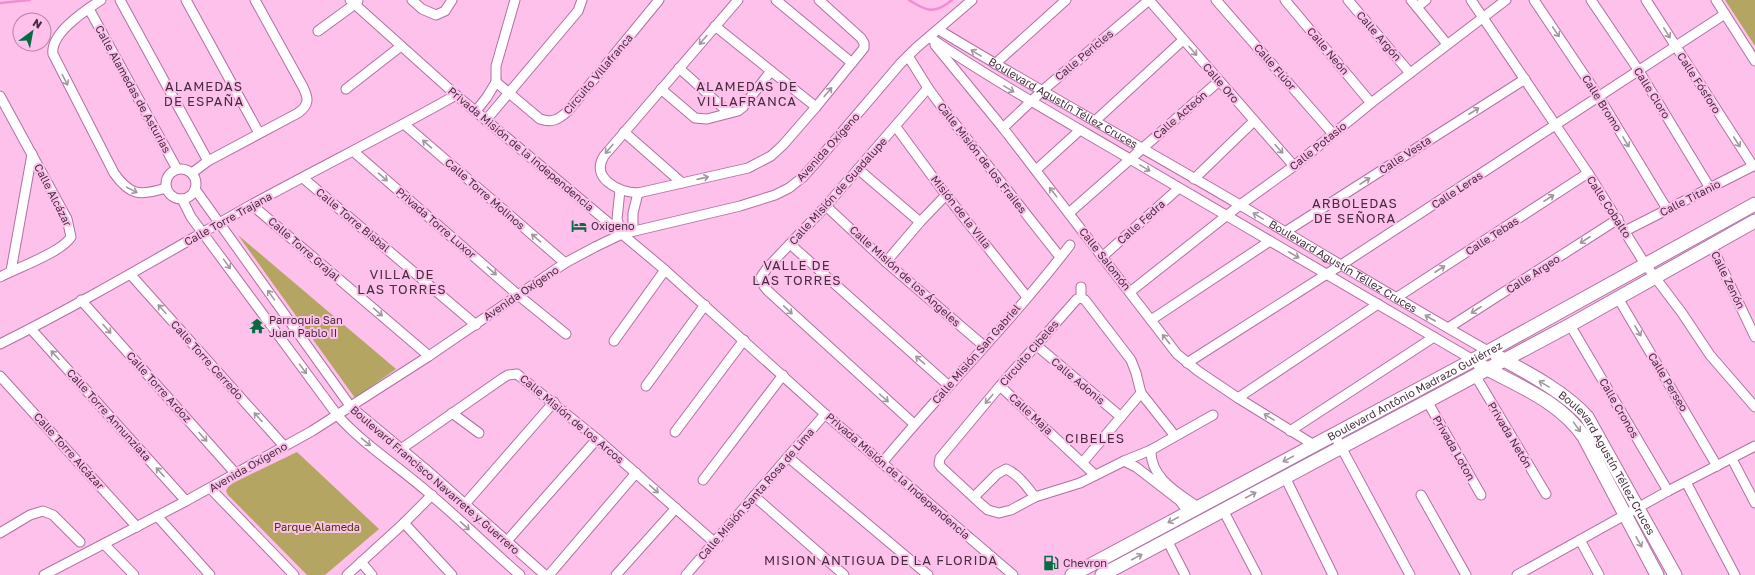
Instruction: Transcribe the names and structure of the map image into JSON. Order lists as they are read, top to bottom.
{
  "streets": {
    "street": [
      "Calle Argón",
      "Calle Neón",
      "Calle Pericles",
      "Calle Flúor",
      "Circuito Villafranca",
      "Calle Oro",
      "Calle Fósforo",
      "Calle Alamedas de Asturias",
      "Calle Cloro",
      "Boulevard Agustín Téllez Cruces",
      "Calle Bromo",
      "Calle Acteón",
      "Calle Potasio",
      "Avenida Oxígeno",
      "Privada Misión de la Independencia",
      "Calle Vesta",
      "Calle Misión de los Frailes",
      "Calle Leras",
      "Calle Misión de Guadalupe",
      "Calle Torre Molinos",
      "Calle Alcázar",
      "Calle Titanio",
      "Calle Cobalto",
      "Misión de la Villa",
      "Calle Torre Trajana",
      "Calle Torre Bisbal",
      "Calle Fedra",
      "Privada Torre Luxor",
      "Calle Tebas",
      "Calle Torre Grajal",
      "Calle Salomón",
      "Calle Argeo",
      "Calle Misión de los Ángeles",
      "Calle Zenón",
      "Circuito Cibeles",
      "Calle Misión San Gabriel",
      "Calle Torre Cerredo",
      "Calle Adonis",
      "Calle Perseo",
      "Calle Torre Ardoz",
      "Boulevard Antônio Madrazo Gutiérrez",
      "Calle Cronos",
      "Calle Maja",
      "Calle Torre Annunziata",
      "Calle Misión de los Arcos",
      "Privada Netón",
      "Privada Loton",
      "Calle Torre Alcázar",
      "Boulevard Francisco Navarrete y Guerrero",
      "Calle Misión Santa Rosa de Lima"
    ]
  },
  "crossings": [
    ["Calle Argón", "Calle Potasio"],
    ["Calle Neón", "Calle Potasio"],
    ["Calle Pericles", "Calle Oro"],
    ["Calle Pericles", "Boulevard Agustín Téllez Cruces"],
    ["Calle Pericles", "Calle Salomón"],
    ["Calle Flúor", "Calle Potasio"],
    ["Calle Oro", "Calle Acteón"],
    ["Calle Oro", "Calle Potasio"],
    ["Calle Fósforo", "Calle Leras"],
    ["Calle Fósforo", "Calle Titanio"],
    ["Calle Alamedas de Asturias", "Boulevard Francisco Navarrete y Guerrero"],
    ["Calle Cloro", "Calle Leras"],
    ["Calle Cloro", "Calle Titanio"],
    ["Boulevard Agustín Téllez Cruces", "Calle Acteón"],
    ["Boulevard Agustín Téllez Cruces", "Calle Potasio"],
    ["Boulevard Agustín Téllez Cruces", "Avenida Oxígeno"],
    ["Boulevard Agustín Téllez Cruces", "Calle Vesta"],
    ["Boulevard Agustín Téllez Cruces", "Calle Leras"],
    ["Boulevard Agustín Téllez Cruces", "Calle Fedra"],
    ["Boulevard Agustín Téllez Cruces", "Calle Tebas"],
    ["Boulevard Agustín Téllez Cruces", "Calle Salomón"],
    ["Boulevard Agustín Téllez Cruces", "Calle Argeo"],
    ["Boulevard Agustín Téllez Cruces", "Boulevard Antônio Madrazo Gutiérrez"],
    ["Calle Bromo", "Calle Leras"],
    ["Calle Bromo", "Calle Titanio"],
    ["Calle Acteón", "Calle Salomón"],
    ["Calle Potasio", "Calle Cobalto"],
    ["Calle Potasio", "Calle Salomón"],
    ["Avenida Oxígeno", "Privada Misión de la Independencia"],
    ["Avenida Oxígeno", "Calle Misión de los Frailes"],
    ["Avenida Oxígeno", "Calle Torre Molinos"],
    ["Avenida Oxígeno", "Calle Torre Bisbal"],
    ["Avenida Oxígeno", "Privada Torre Luxor"],
    ["Avenida Oxígeno", "Calle Torre Grajal"],
    ["Avenida Oxígeno", "Calle Salomón"],
    ["Avenida Oxígeno", "Calle Torre Cerredo"],
    ["Avenida Oxígeno", "Calle Torre Ardoz"],
    ["Avenida Oxígeno", "Calle Torre Annunziata"],
    ["Avenida Oxígeno", "Calle Torre Alcázar"],
    ["Avenida Oxígeno", "Boulevard Francisco Navarrete y Guerrero"],
    ["Privada Misión de la Independencia", "Calle Torre Trajana"],
    ["Privada Misión de la Independencia", "Calle Misión San Gabriel"],
    ["Privada Misión de la Independencia", "Calle Misión Santa Rosa de Lima"],
    ["Calle Vesta", "Calle Cobalto"],
    ["Calle Misión de los Frailes", "Calle Misión de Guadalupe"],
    ["Calle Misión de los Frailes", "Calle Misión San Gabriel"],
    ["Calle Leras", "Calle Cobalto"],
    ["Calle Leras", "Calle Salomón"],
    ["Calle Misión de Guadalupe", "Misión de la Villa"],
    ["Calle Misión de Guadalupe", "Calle Misión de los Ángeles"],
    ["Calle Misión de Guadalupe", "Calle Misión San Gabriel"],
    ["Calle Torre Molinos", "Calle Torre Trajana"],
    ["Calle Titanio", "Calle Cobalto"],
    ["Calle Cobalto", "Calle Tebas"],
    ["Calle Cobalto", "Calle Argeo"],
    ["Calle Cobalto", "Boulevard Antônio Madrazo Gutiérrez"],
    ["Misión de la Villa", "Calle Misión San Gabriel"],
    ["Calle Torre Trajana", "Calle Torre Bisbal"],
    ["Calle Torre Trajana", "Privada Torre Luxor"],
    ["Calle Torre Trajana", "Calle Torre Grajal"],
    ["Calle Torre Trajana", "Calle Torre Cerredo"],
    ["Calle Torre Trajana", "Calle Torre Ardoz"],
    ["Calle Torre Trajana", "Calle Torre Annunziata"],
    ["Calle Torre Trajana", "Boulevard Francisco Navarrete y Guerrero"],
    ["Calle Fedra", "Calle Salomón"],
    ["Calle Salomón", "Boulevard Antônio Madrazo Gutiérrez"],
    ["Calle Misión de los Ángeles", "Calle Misión San Gabriel"],
    ["Calle Zenón", "Boulevard Antônio Madrazo Gutiérrez"],
    ["Circuito Cibeles", "Calle Adonis"],
    ["Circuito Cibeles", "Calle Maja"],
    ["Calle Perseo", "Boulevard Antônio Madrazo Gutiérrez"],
    ["Boulevard Antônio Madrazo Gutiérrez", "Calle Cronos"],
    ["Boulevard Antônio Madrazo Gutiérrez", "Privada Netón"],
    ["Boulevard Antônio Madrazo Gutiérrez", "Privada Loton"],
    ["Calle Misión de los Arcos", "Boulevard Francisco Navarrete y Guerrero"],
    ["Calle Misión de los Arcos", "Calle Misión Santa Rosa de Lima"]
  ],
  "one_way": [
    "Calle Oro",
    "Calle Bromo",
    "Calle Vesta",
    "Calle Torre Molinos",
    "Privada Torre Luxor",
    "Calle Tebas",
    "Calle Torre Grajal",
    "Calle Argeo",
    "Calle Torre Cerredo",
    "Calle Perseo",
    "Calle Torre Ardoz",
    "Calle Torre Annunziata"
  ],
  "districts": [
    "ALAMEDAS DE ESPAÑA",
    "ALAMEDAS DE VILLAFRANCA",
    "ARBOLEDAS DE SEÑORA",
    "VALLE DE LAS TORRES",
    "VILLA DE LAS TORRES",
    "CIBELES",
    "MISION ANTIGUA DE LA FLORIDA"
  ],
  "parks": ["Parque Alameda"],
  "places": {
    "hotel": ["Oxigeno"],
    "temple": ["Parroquia San Juan Pablo II"],
    "fuel station": ["Chevron"]
  },
  "north": "top right"
}
